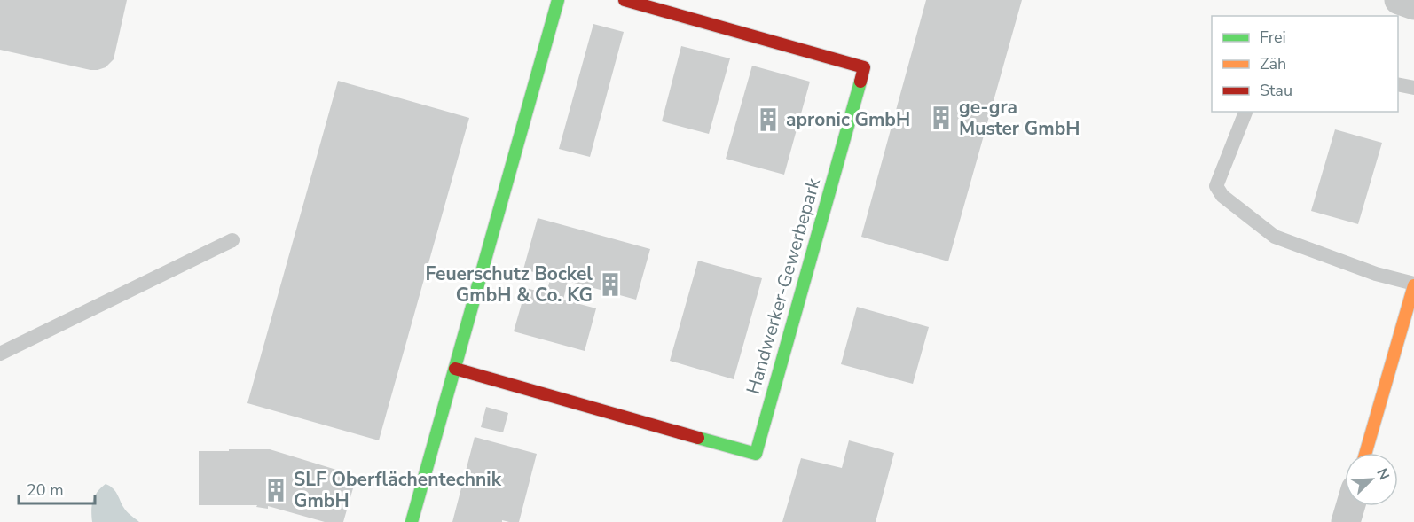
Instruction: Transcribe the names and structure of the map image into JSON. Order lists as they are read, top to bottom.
{
  "streets": {
    "street": ["Handwerker-Gewerbepark"]
  },
  "places": {
    "building": [
      "ge-gra Muster GmbH",
      "apronic GmbH",
      "Feuerschutz Bockel GmbH & Co. KG",
      "SLF Oberflächentechnik GmbH"
    ]
  },
  "legend": ["Frei", "Zäh", "Stau"],
  "scale_bar": "20 m",
  "north": "top right"
}
